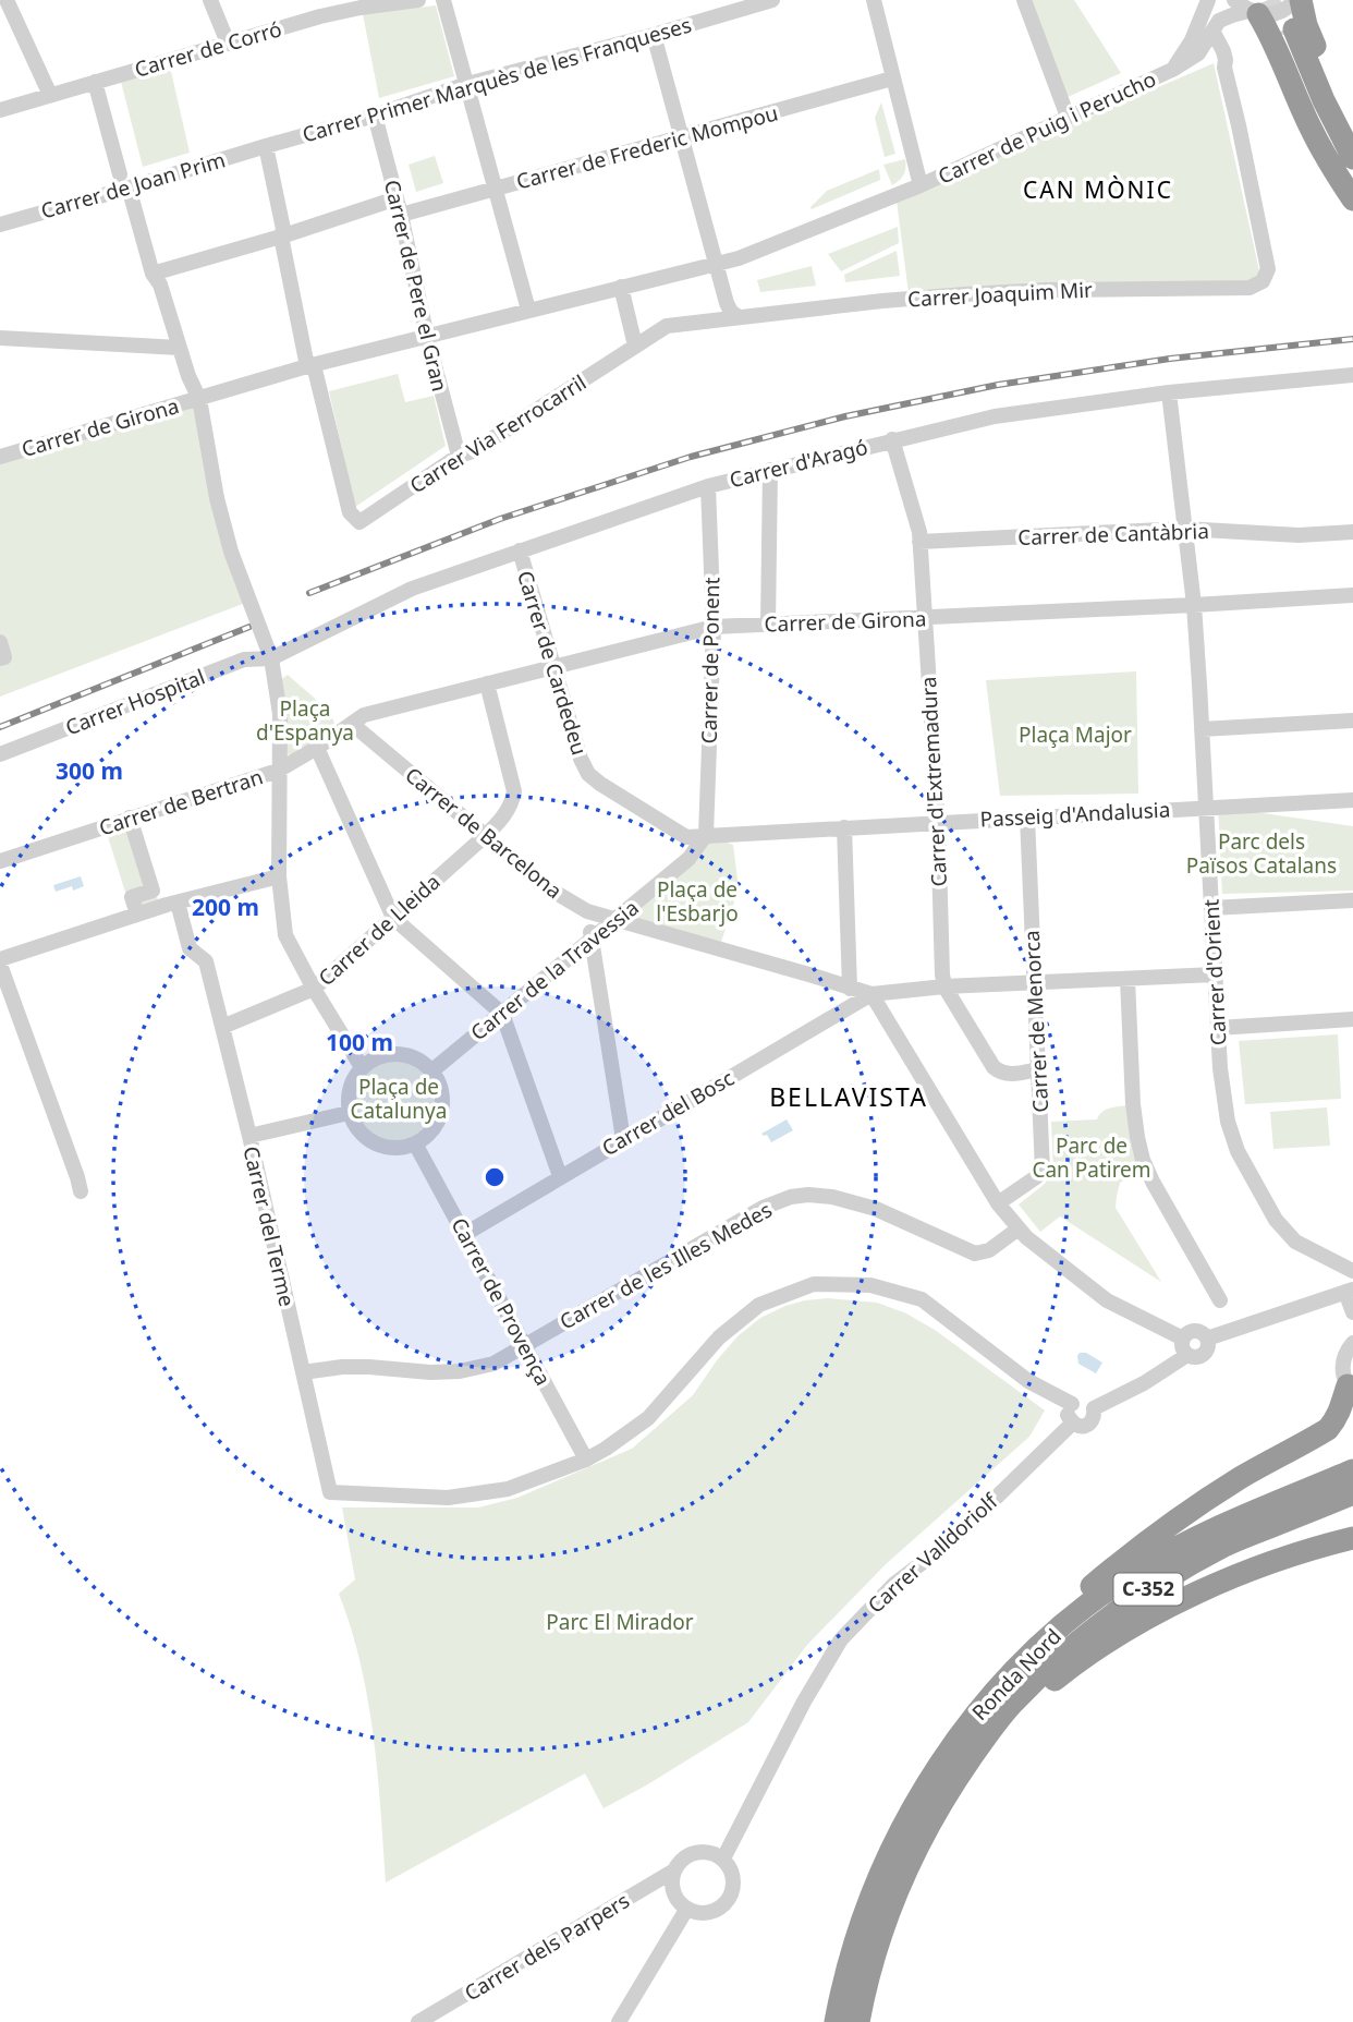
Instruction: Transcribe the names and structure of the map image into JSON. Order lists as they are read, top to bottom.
{
  "streets": {
    "highway": ["C-352", "Ronda Nord"],
    "street": [
      "Carrer de Corró",
      "Carrer Primer Marquès de les Franqueses",
      "Carrer de Puig i Perucho",
      "Carrer de Frederic Mompou",
      "Carrer de Joan Prim",
      "Carrer de Pere el Gran",
      "Carrer Joaquim Mir",
      "Carrer de Girona",
      "Carrer Via Ferrocarril",
      "Carrer d'Aragó",
      "Carrer de Cantàbria",
      "Carrer de Ponent",
      "Carrer de Cardedeu",
      "Carrer Hospital",
      "Carrer d'Extremadura",
      "Carrer de Bertran",
      "Passeig d'Andalusia",
      "Carrer de Barcelona",
      "Carrer de Lleida",
      "Carrer de la Travessia",
      "Carrer d'Orient",
      "Carrer de Menorca",
      "Carrer del Bosc",
      "Carrer del Terme",
      "Carrer de les Illes Medes",
      "Carrer de Provença",
      "Carrer Valldoriolf",
      "Carrer dels Parpers"
    ]
  },
  "crossings": [
    ["Carrer Primer Marquès de les Franqueses", "Carrer de Joan Prim"],
    ["Carrer Primer Marquès de les Franqueses", "Carrer de Pere el Gran"],
    ["Carrer de Puig i Perucho", "Carrer de Girona"],
    ["Carrer de Frederic Mompou", "Carrer de Pere el Gran"],
    ["Carrer de Pere el Gran", "Carrer de Girona"],
    ["Carrer de Pere el Gran", "Carrer Via Ferrocarril"],
    ["Carrer Joaquim Mir", "Carrer Via Ferrocarril"],
    ["Carrer de Girona", "Carrer Via Ferrocarril"],
    ["Carrer de Girona", "Carrer d'Aragó"],
    ["Carrer de Girona", "Carrer de Ponent"],
    ["Carrer de Girona", "Carrer de Cardedeu"],
    ["Carrer de Girona", "Carrer Hospital"],
    ["Carrer de Girona", "Carrer d'Extremadura"],
    ["Carrer de Girona", "Carrer de Bertran"],
    ["Carrer de Girona", "Carrer de Barcelona"],
    ["Carrer de Girona", "Carrer de Lleida"],
    ["Carrer de Girona", "Carrer d'Orient"],
    ["Carrer d'Aragó", "Carrer de Ponent"],
    ["Carrer d'Aragó", "Carrer de Cardedeu"],
    ["Carrer d'Aragó", "Carrer Hospital"],
    ["Carrer d'Aragó", "Carrer d'Extremadura"],
    ["Carrer d'Aragó", "Carrer d'Orient"],
    ["Carrer de Cantàbria", "Carrer d'Extremadura"],
    ["Carrer de Cantàbria", "Carrer d'Orient"],
    ["Carrer de Ponent", "Carrer de Cardedeu"],
    ["Carrer de Ponent", "Passeig d'Andalusia"],
    ["Carrer de Ponent", "Carrer de la Travessia"],
    ["Carrer de Cardedeu", "Passeig d'Andalusia"],
    ["Carrer de Cardedeu", "Carrer de la Travessia"],
    ["Carrer d'Extremadura", "Passeig d'Andalusia"],
    ["Carrer d'Extremadura", "Carrer de Menorca"],
    ["Carrer de Bertran", "Carrer de Barcelona"],
    ["Passeig d'Andalusia", "Carrer de la Travessia"],
    ["Passeig d'Andalusia", "Carrer d'Orient"],
    ["Passeig d'Andalusia", "Carrer de Menorca"],
    ["Carrer de Barcelona", "Carrer de Lleida"],
    ["Carrer de Barcelona", "Carrer de la Travessia"],
    ["Carrer de Barcelona", "Carrer del Bosc"],
    ["Carrer de Lleida", "Carrer del Terme"],
    ["Carrer de la Travessia", "Carrer de Provença"],
    ["Carrer del Bosc", "Carrer de Provença"],
    ["Carrer del Terme", "Carrer de les Illes Medes"],
    ["Carrer del Terme", "Carrer de Provença"],
    ["Carrer de les Illes Medes", "Carrer de Provença"],
    ["Carrer Valldoriolf", "Carrer dels Parpers"]
  ],
  "districts": ["CAN MÒNIC", "BELLAVISTA"],
  "parks": [
    "Plaça d'Espanya",
    "Plaça Major",
    "Parc dels Països Catalans",
    "Plaça de l'Esbarjo",
    "Plaça de Catalunya",
    "Parc de Can Patirem",
    "Parc El Mirador"
  ],
  "rings": ["300 m", "200 m", "100 m"]
}
